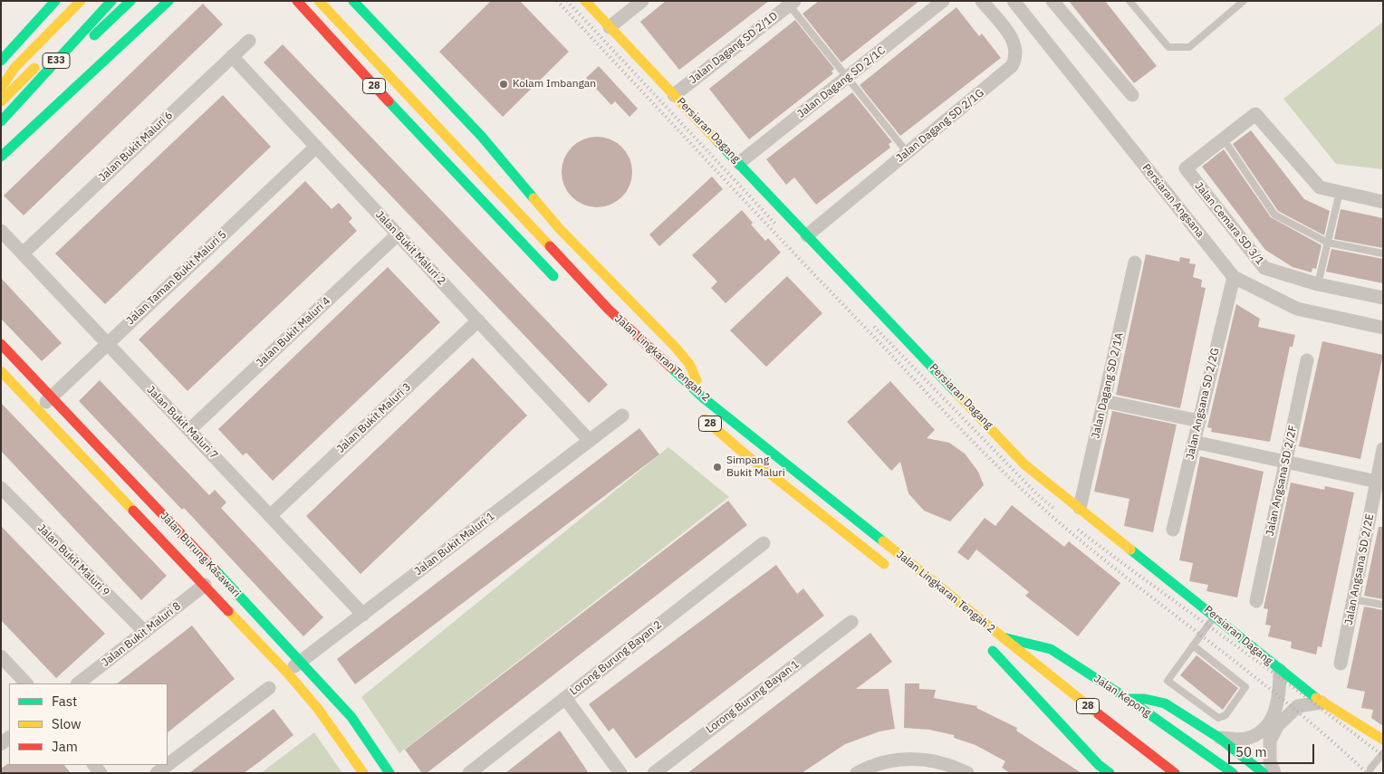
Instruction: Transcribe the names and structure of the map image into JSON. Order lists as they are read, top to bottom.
{
  "streets": {
    "main road": [
      "E33",
      "28",
      "Persiaran Dagang",
      "Jalan Lingkaran Tengah 2",
      "Jalan Burung Kasawari",
      "Jalan Kepong"
    ],
    "street": [
      "Jalan Dagang SD 2/1D",
      "Jalan Dagang SD 2/1C",
      "Jalan Dagang SD 2/1G",
      "Jalan Bukit Maluri 6",
      "Persiaran Angsana",
      "Jalan Cemara SD 3/1",
      "Jalan Bukit Maluri 2",
      "Jalan Taman Bukit Maluri 5",
      "Jalan Bukit Maluri 4",
      "Jalan Dagang SD 2/1A",
      "Jalan Angsana SD 2/2G",
      "Jalan Bukit Maluri 3",
      "Jalan Bukit Maluri 7",
      "Jalan Angsana SD 2/2F",
      "Jalan Bukit Maluri 1",
      "Jalan Bukit Maluri 9",
      "Jalan Angsana SD 2/2E",
      "Jalan Bukit Maluri 8",
      "Lorong Burung Bayan 2",
      "Lorong Burung Bayan 1"
    ]
  },
  "crossings": [
    ["Jalan Dagang SD 2/1D", "Persiaran Dagang"],
    ["Jalan Dagang SD 2/1C", "Persiaran Dagang"],
    ["Jalan Dagang SD 2/1G", "Persiaran Dagang"],
    ["Persiaran Dagang", "Jalan Dagang SD 2/1A"],
    ["Jalan Bukit Maluri 6", "Jalan Bukit Maluri 2"],
    ["Jalan Bukit Maluri 6", "Jalan Bukit Maluri 7"],
    ["Persiaran Angsana", "Jalan Angsana SD 2/2G"],
    ["Jalan Bukit Maluri 2", "Jalan Taman Bukit Maluri 5"],
    ["Jalan Bukit Maluri 2", "Jalan Bukit Maluri 4"],
    ["Jalan Bukit Maluri 2", "Jalan Bukit Maluri 3"],
    ["Jalan Bukit Maluri 2", "Jalan Bukit Maluri 1"],
    ["Jalan Taman Bukit Maluri 5", "Jalan Bukit Maluri 7"],
    ["Jalan Taman Bukit Maluri 5", "Jalan Burung Kasawari"],
    ["Jalan Bukit Maluri 4", "Jalan Bukit Maluri 7"],
    ["Jalan Lingkaran Tengah 2", "Jalan Kepong"],
    ["Jalan Bukit Maluri 3", "Jalan Bukit Maluri 7"],
    ["Jalan Bukit Maluri 7", "Jalan Bukit Maluri 1"],
    ["Jalan Bukit Maluri 1", "Jalan Burung Kasawari"],
    ["Jalan Burung Kasawari", "Jalan Bukit Maluri 8"],
    ["Jalan Bukit Maluri 9", "Jalan Bukit Maluri 8"]
  ],
  "places": ["Kolam Imbangan", "Simpang Bukit Maluri"],
  "legend": ["Fast", "Slow", "Jam"],
  "scale_bar": "50 m"
}
